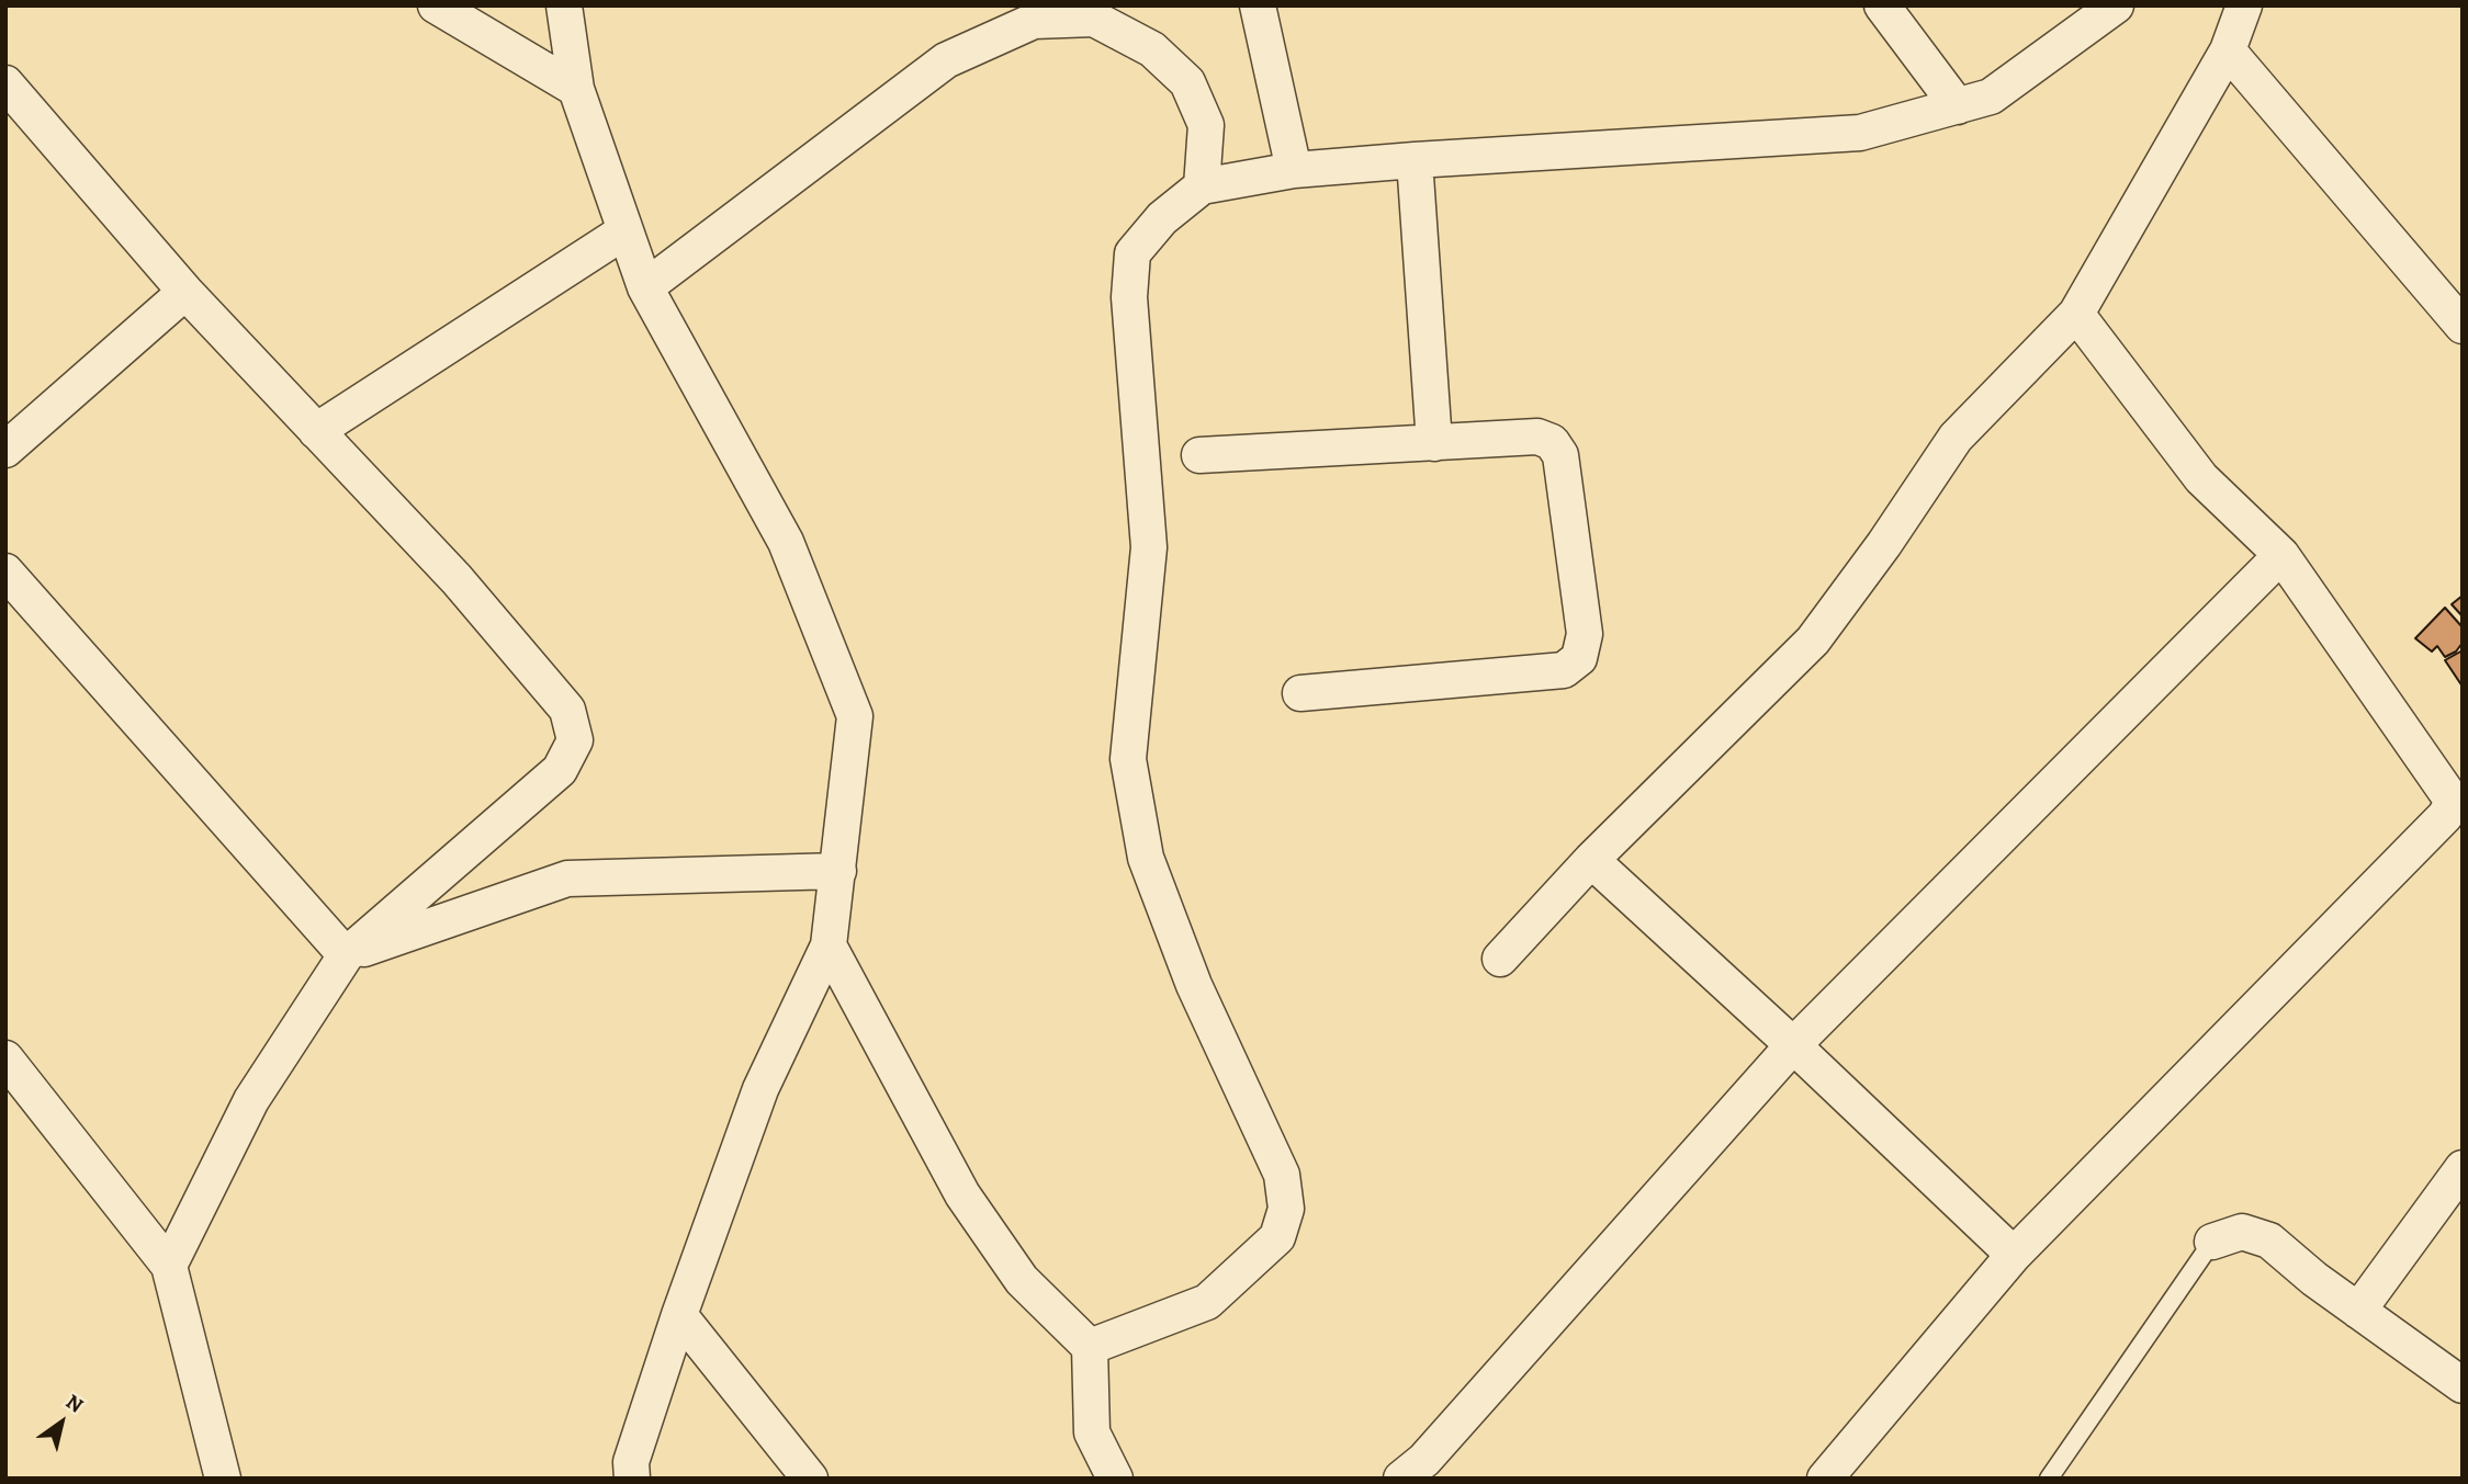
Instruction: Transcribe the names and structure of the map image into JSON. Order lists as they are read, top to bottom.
{
  "north": "top right"
}
